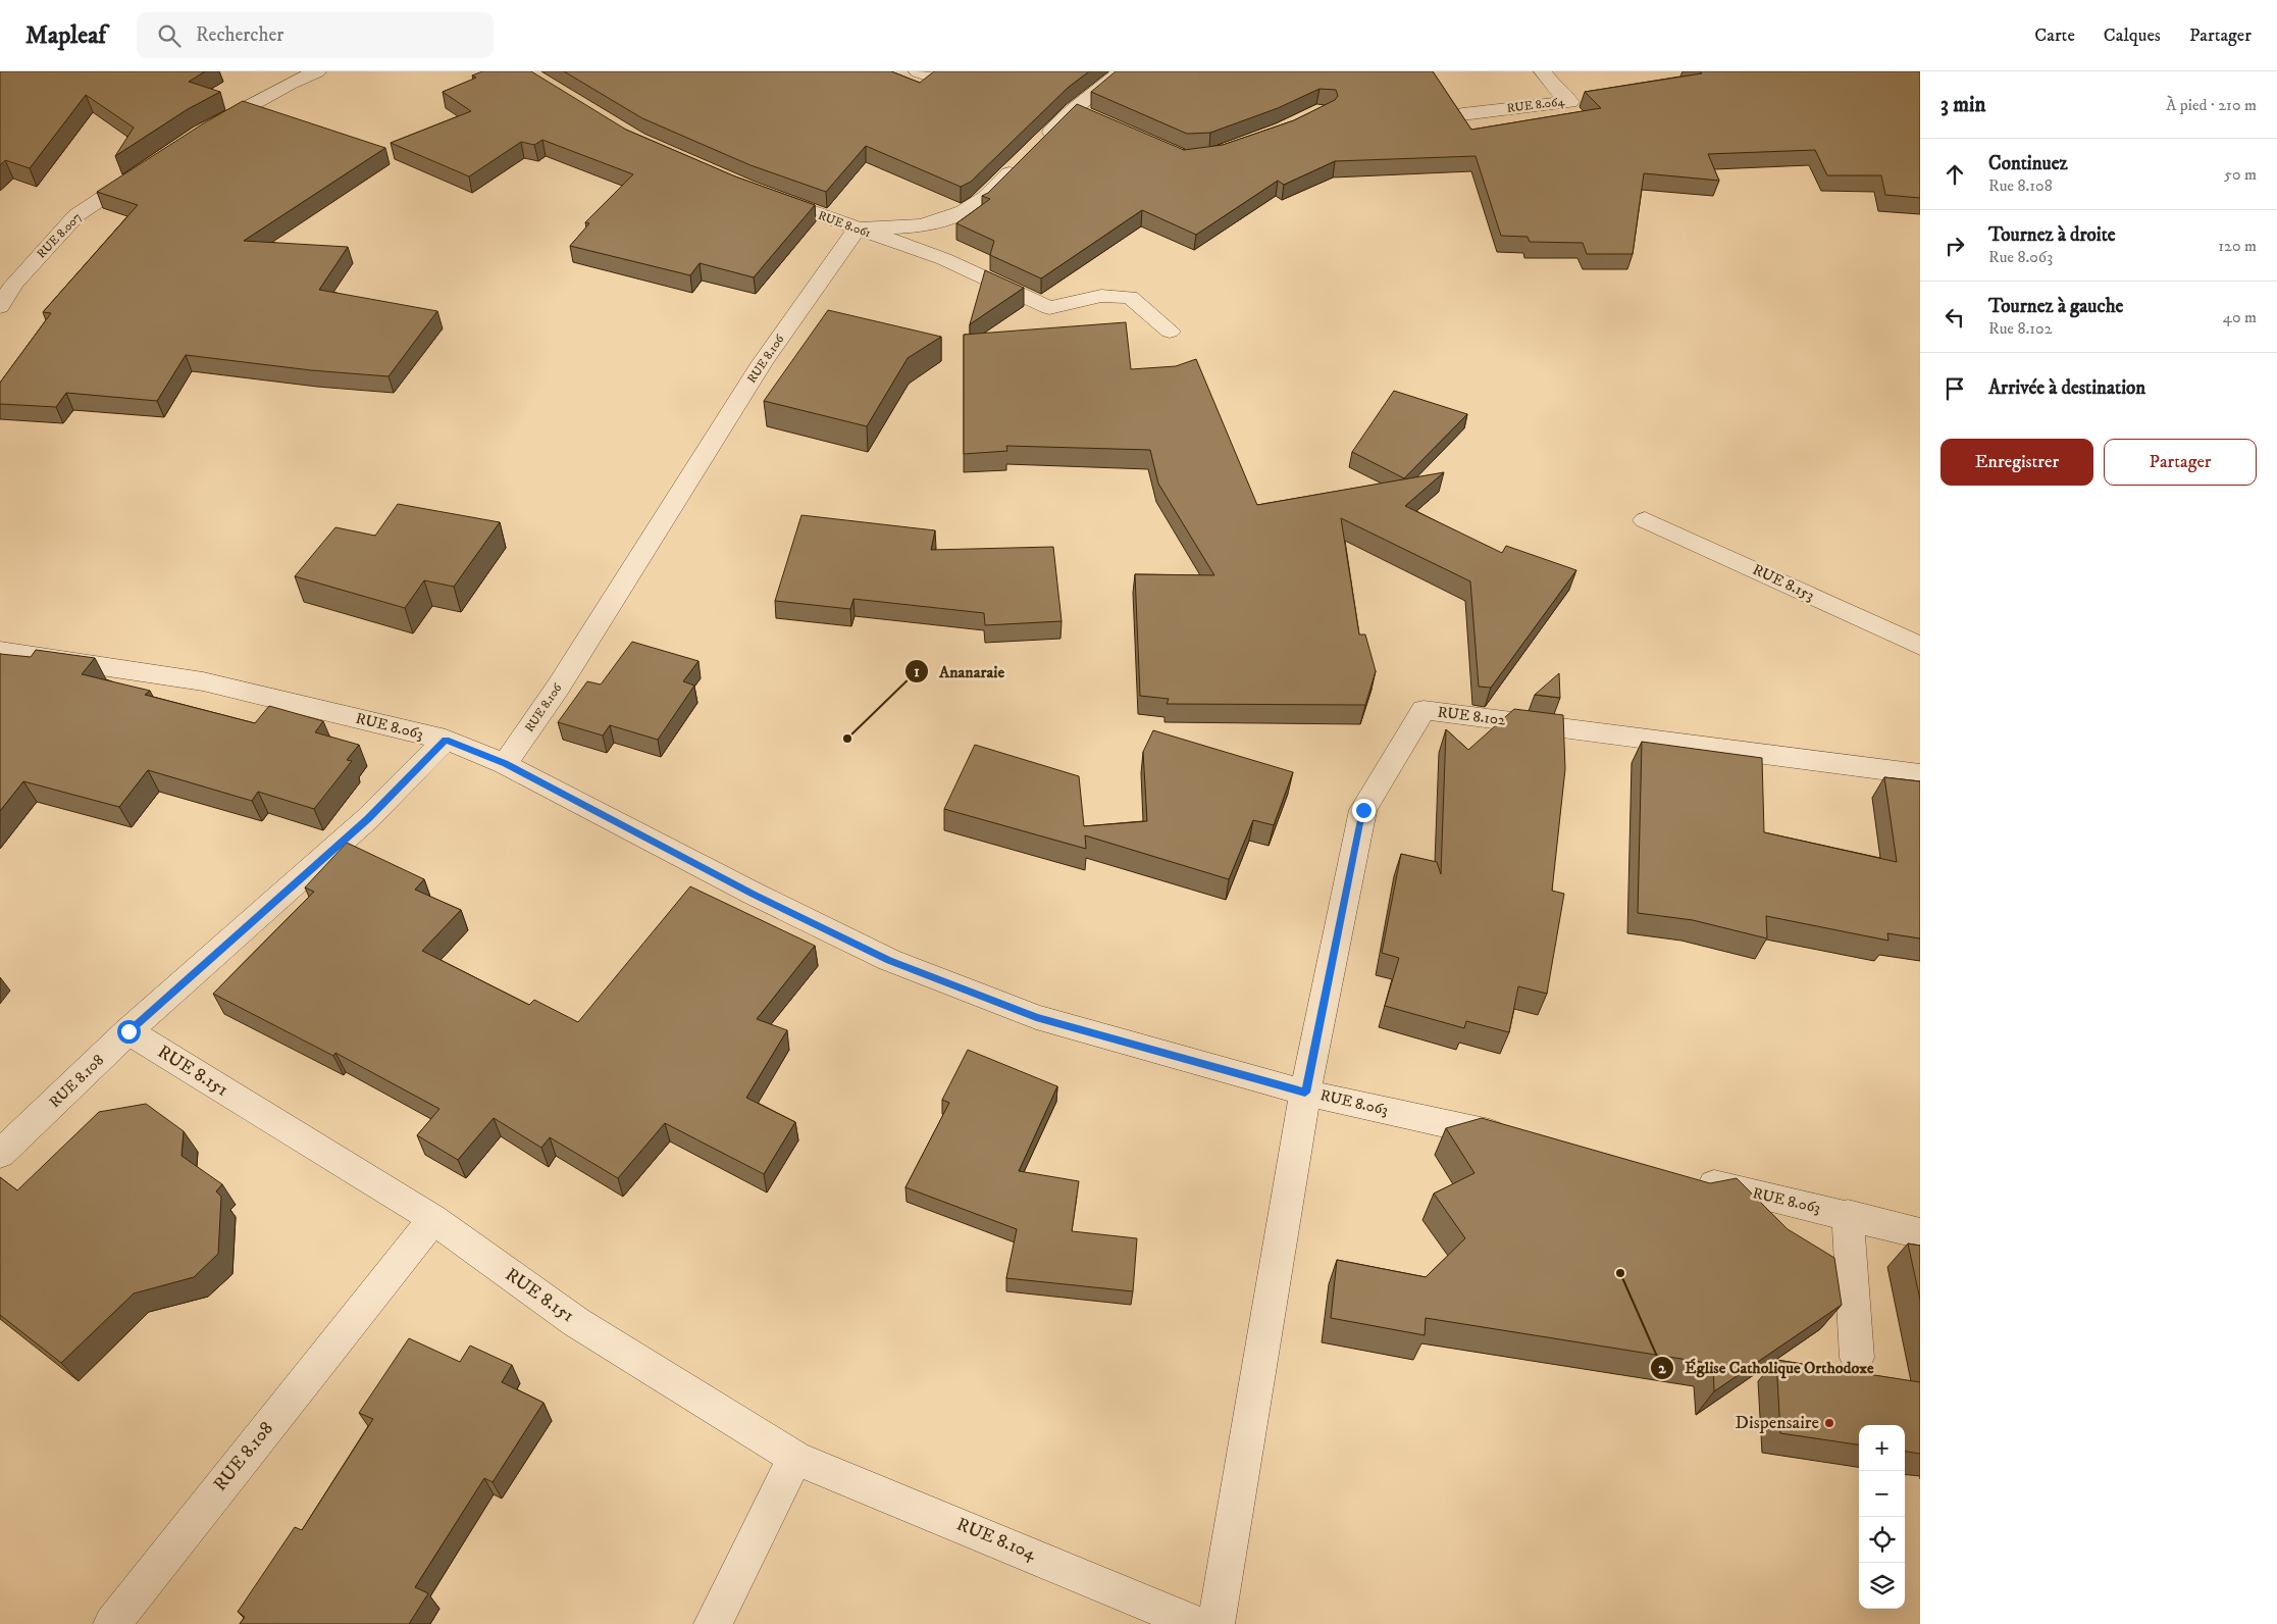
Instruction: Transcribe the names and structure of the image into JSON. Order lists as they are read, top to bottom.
{
  "streets": {
    "street": [
      "RUE 8.064",
      "RUE 8.061",
      "RUE 8.007",
      "RUE 8.106",
      "RUE 8.153",
      "RUE 8.102",
      "RUE 8.063",
      "RUE 8.151",
      "RUE 8.108",
      "RUE 8.104"
    ]
  },
  "crossings": [
    ["RUE 8.061", "RUE 8.106"],
    ["RUE 8.106", "RUE 8.063"],
    ["RUE 8.102", "RUE 8.063"],
    ["RUE 8.063", "RUE 8.108"],
    ["RUE 8.151", "RUE 8.108"],
    ["RUE 8.151", "RUE 8.104"]
  ],
  "places": ["Ananaraie", "Église Catholique Orthodoxe", "Dispensaire"],
  "page": {
    "header": "Mapleaf",
    "search": "Rechercher",
    "nav": ["Carte", "Calques", "Partager"],
    "heading": ["3 min", "À pied · 210 m"],
    "list": [
      ["Continuez", "Rue 8.108", "50 m"],
      ["Tournez à droite", "Rue 8.063", "120 m"],
      ["Tournez à gauche", "Rue 8.102", "40 m"],
      "Arrivée à destination"
    ],
    "buttons": ["Enregistrer", "Partager"],
    "map_buttons": ["+", "−"]
  }
}
